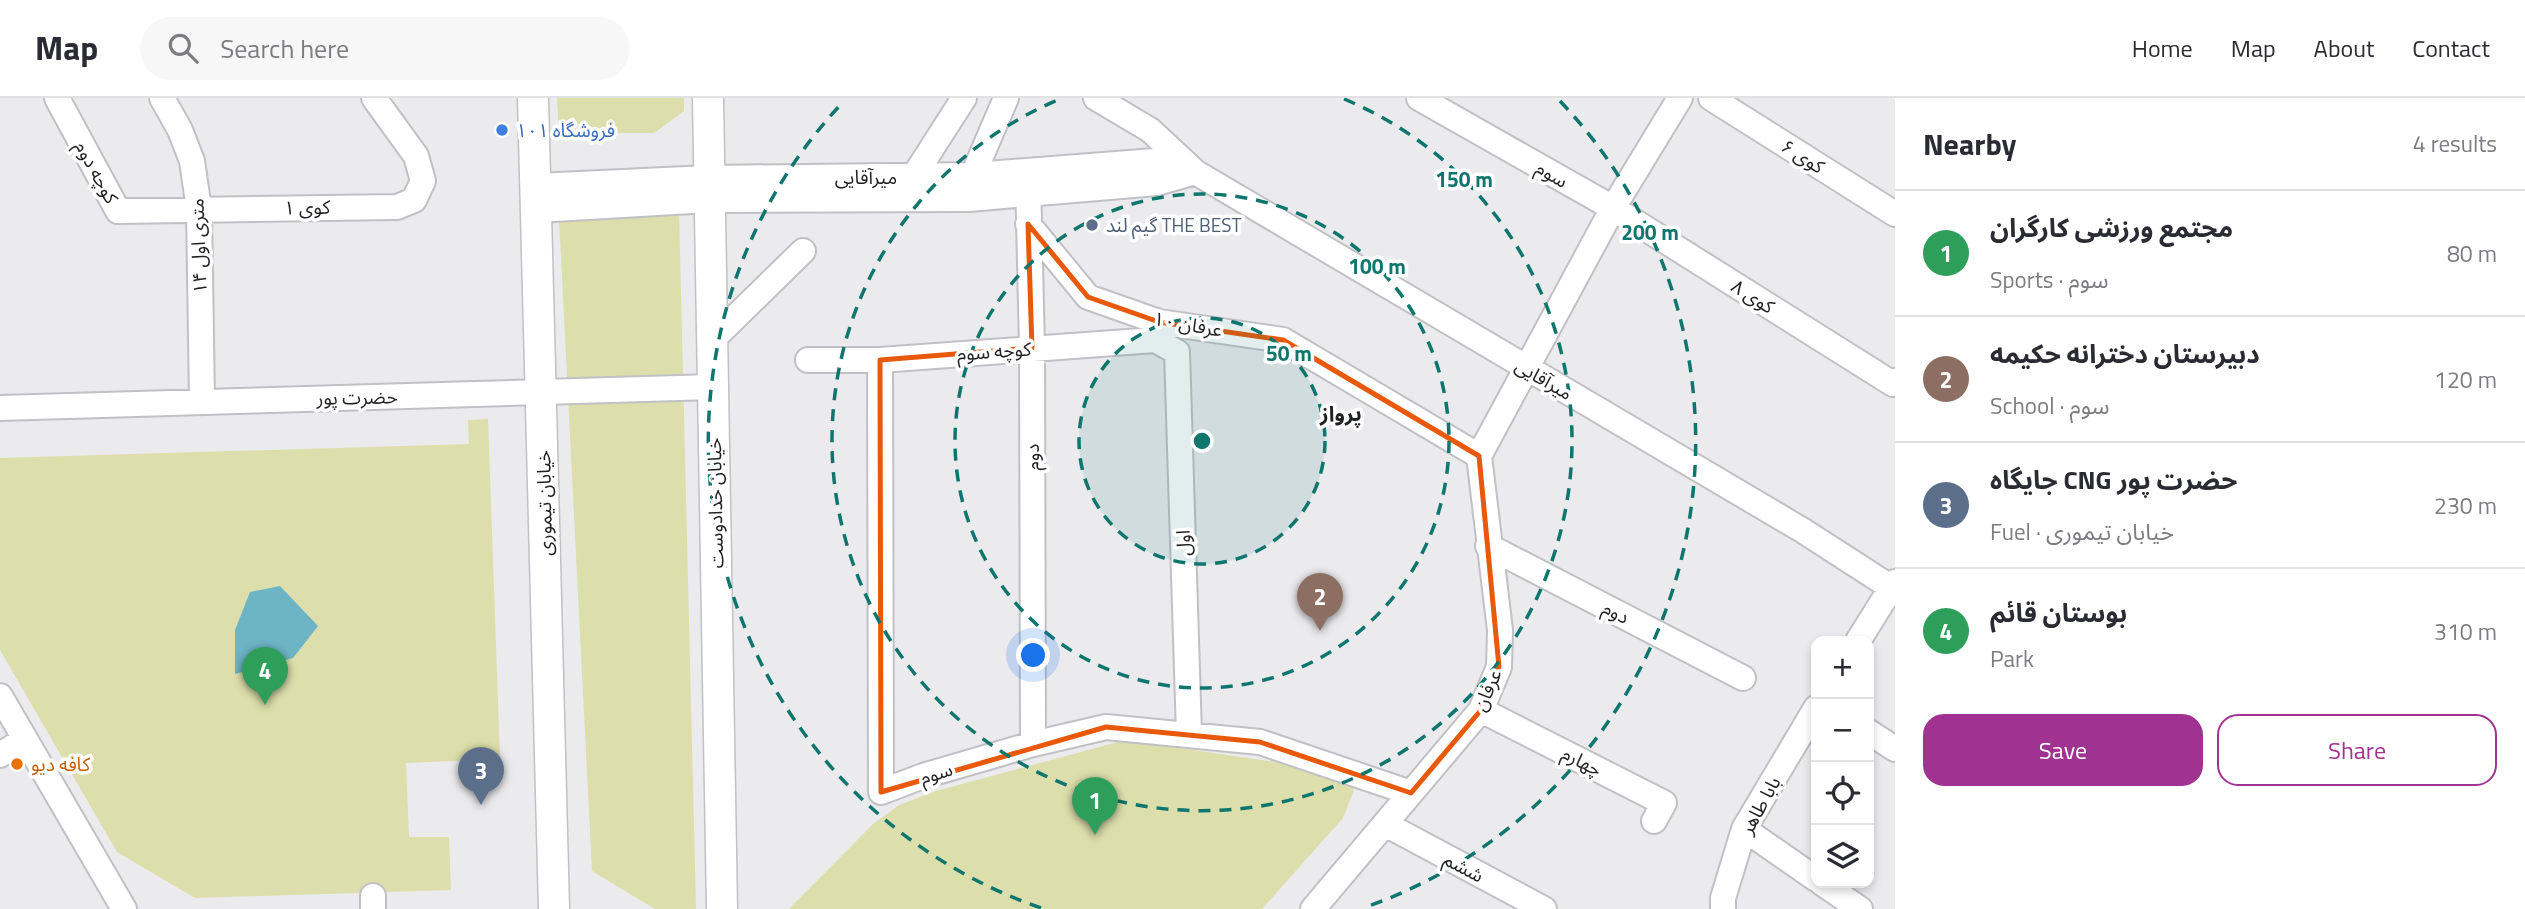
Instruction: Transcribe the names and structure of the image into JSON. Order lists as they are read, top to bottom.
{
  "streets": {
    "main road": ["خیابان تیموری", "خیابان خدادوست"],
    "street": [
      "کوی ۶",
      "کوچه دوم",
      "سوم",
      "میرآقایی",
      "کوی ۱",
      "۱۴ متری اول",
      "کوی ۸",
      "عرفان ۱۰",
      "کوچه سوم",
      "حضرت پور",
      "دوم",
      "اول",
      "عرفان",
      "چهارم",
      "بابا طاهر",
      "ششم"
    ]
  },
  "crossings": [
    ["کوچه دوم", "کوی ۱"],
    ["کوچه دوم", "۱۴ متری اول"],
    ["سوم", "کوی ۸"],
    ["سوم", "کوچه سوم"],
    ["سوم", "دوم"],
    ["سوم", "اول"],
    ["سوم", "عرفان"],
    ["میرآقایی", "دوم"],
    ["میرآقایی", "خیابان تیموری"],
    ["میرآقایی", "خیابان خدادوست"],
    ["کوی ۱", "۱۴ متری اول"],
    ["۱۴ متری اول", "حضرت پور"],
    ["عرفان ۱۰", "دوم"],
    ["عرفان ۱۰", "عرفان"],
    ["کوچه سوم", "دوم"],
    ["کوچه سوم", "اول"],
    ["حضرت پور", "خیابان تیموری"],
    ["حضرت پور", "خیابان خدادوست"],
    ["دوم", "عرفان"],
    ["عرفان", "چهارم"],
    ["عرفان", "ششم"]
  ],
  "districts": ["پرواز"],
  "places": ["فروشگاه ۱۰۱", "گیم لند THE BEST", "کافه دیو"],
  "page": {
    "header": "Map",
    "search": "Search here",
    "nav": [
      "Home",
      "Map",
      "About",
      "Contact"
    ],
    "heading": ["Nearby", "4 results"],
    "list": [
      {
        "mark": "1",
        "name": "مجتمع ورزشی کارگران",
        "note": "Sports · سوم",
        "value": "80 m"
      },
      {
        "mark": "2",
        "name": "دبیرستان دخترانه حکیمه",
        "note": "School · سوم",
        "value": "120 m"
      },
      {
        "mark": "3",
        "name": "جایگاه CNG حضرت پور",
        "note": "Fuel · خیابان تیموری",
        "value": "230 m"
      },
      {
        "mark": "4",
        "name": "بوستان قائم",
        "note": "Park",
        "value": "310 m"
      }
    ],
    "pins": [
      "2",
      "4",
      "3",
      "1"
    ],
    "map_buttons": ["+", "−"],
    "buttons": ["Save", "Share"]
  },
  "rings": [
    "150 m",
    "200 m",
    "100 m",
    "50 m"
  ]
}
